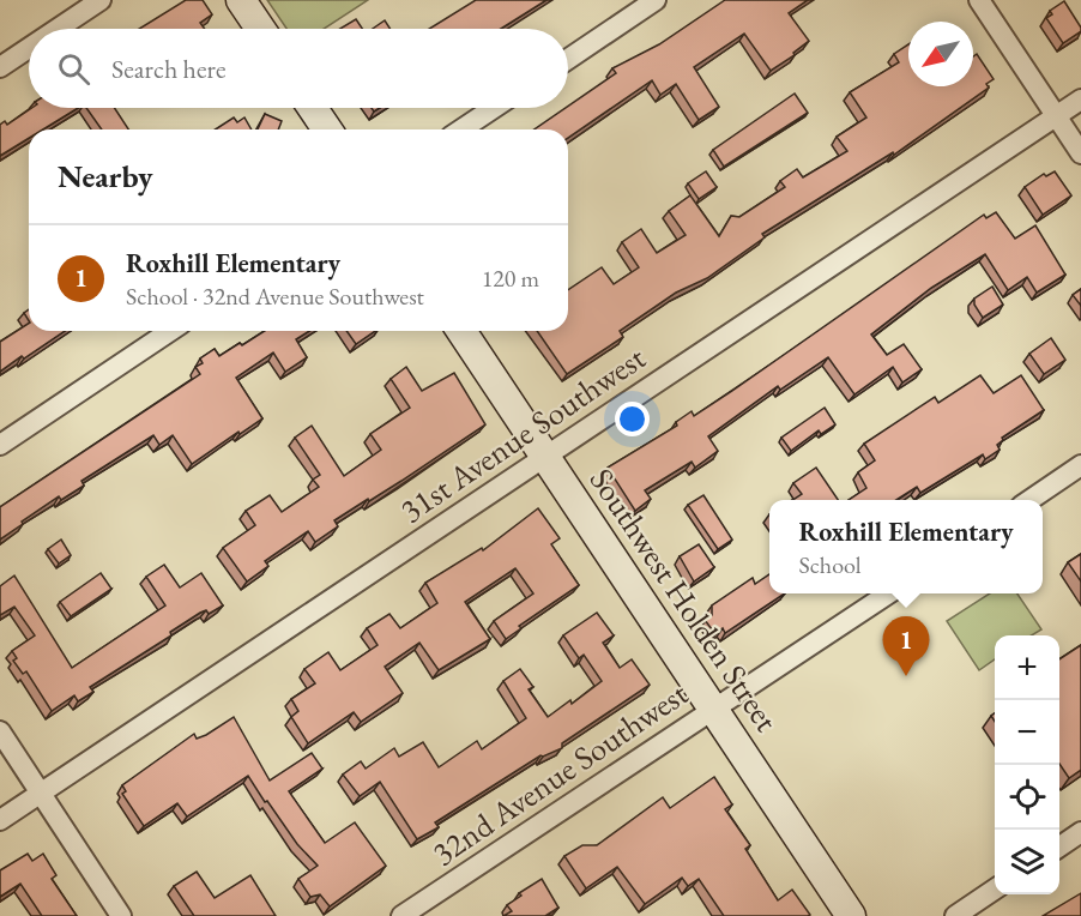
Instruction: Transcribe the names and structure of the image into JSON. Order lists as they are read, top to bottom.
{
  "streets": {
    "street": ["31st Avenue Southwest", "Southwest Holden Street", "32nd Avenue Southwest"]
  },
  "crossings": [
    ["31st Avenue Southwest", "Southwest Holden Street"],
    ["Southwest Holden Street", "32nd Avenue Southwest"]
  ],
  "north": "bottom left",
  "page": {
    "search": "Search here",
    "heading": "Nearby",
    "list": [
      {
        "mark": "1",
        "name": "Roxhill Elementary",
        "note": "School · 32nd Avenue Southwest",
        "value": "120 m"
      }
    ],
    "popup": ["Roxhill Elementary", "School"],
    "pins": "1",
    "map_buttons": ["+", "−"]
  }
}
